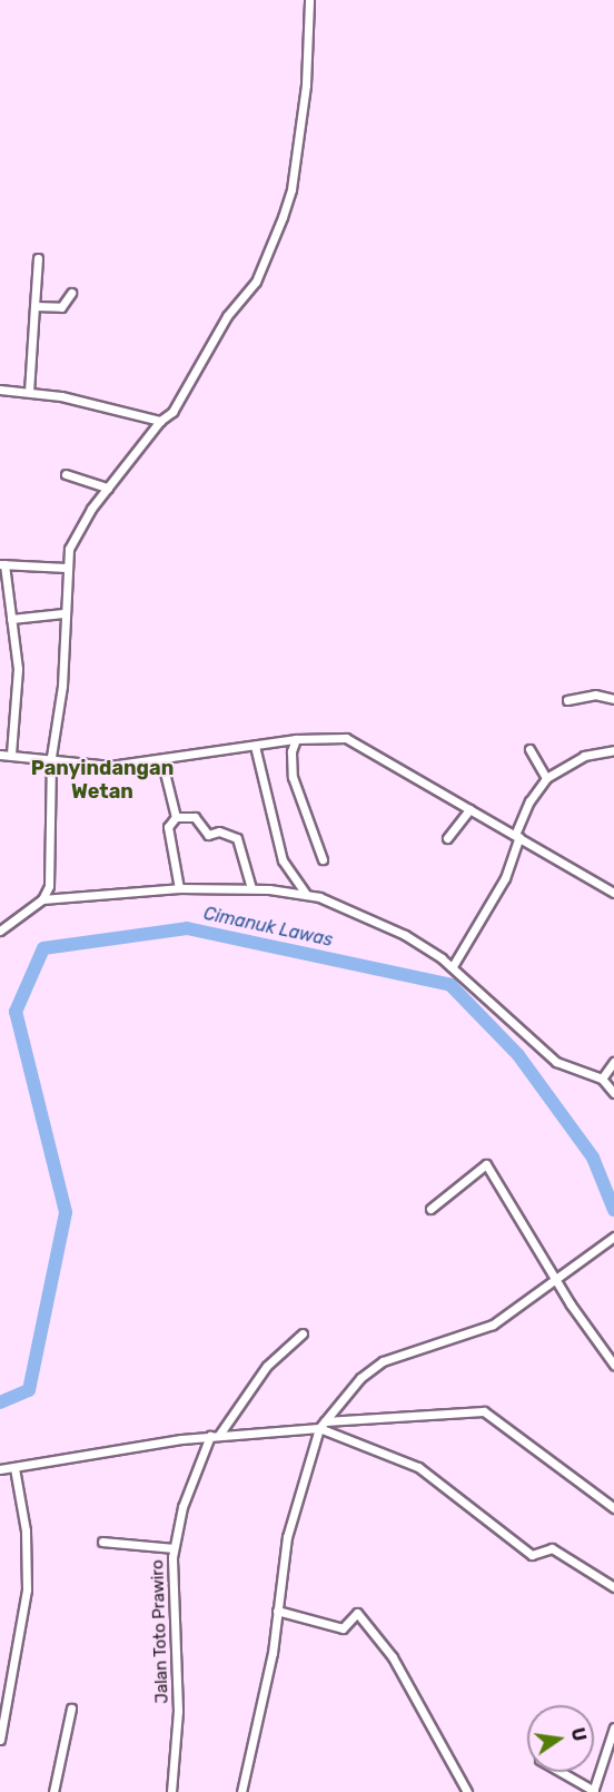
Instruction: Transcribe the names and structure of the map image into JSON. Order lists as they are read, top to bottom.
{
  "streets": {
    "street": ["Jalan Toto Prawiro"]
  },
  "districts": ["Panyindangan Wetan"],
  "water": ["Cimanuk Lawas"],
  "north": "right"
}
